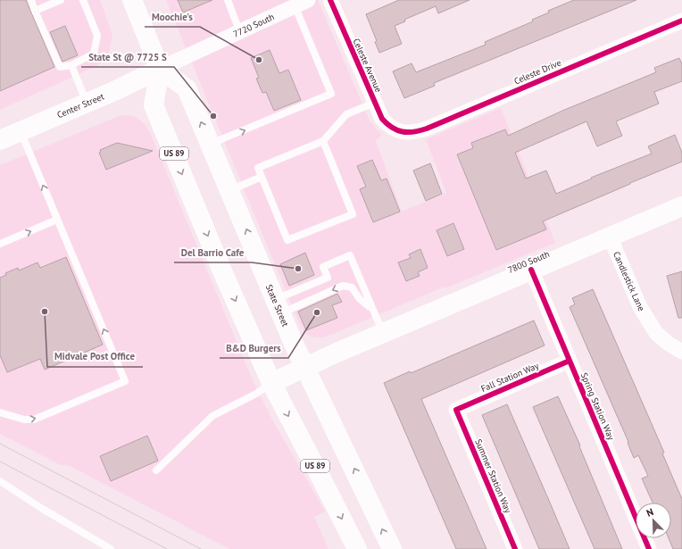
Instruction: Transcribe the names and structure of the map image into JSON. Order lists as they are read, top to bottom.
{
  "streets": {
    "main road": [
      "Center Street",
      "US 89",
      "7800 South",
      "State Street"
    ],
    "street": [
      "7720 South",
      "Celeste Avenue",
      "Celeste Drive",
      "Candlestick Lane",
      "Fall Station Way",
      "Spring Station Way",
      "Summer Station Way"
    ]
  },
  "crossings": [
    ["7720 South", "Center Street"],
    ["7720 South", "US 89"],
    ["7720 South", "State Street"],
    ["Celeste Avenue", "Celeste Drive"],
    ["Center Street", "US 89"],
    ["Center Street", "State Street"],
    ["US 89", "7800 South"],
    ["US 89", "State Street"],
    ["7800 South", "Candlestick Lane"],
    ["7800 South", "State Street"],
    ["7800 South", "Spring Station Way"],
    ["Fall Station Way", "Spring Station Way"],
    ["Fall Station Way", "Summer Station Way"]
  ],
  "places": [
    "Moochie's",
    "State St @ 7725 S",
    "Del Barrio Cafe",
    "Midvale Post Office",
    "B&D Burgers"
  ],
  "north": "top left"
}
